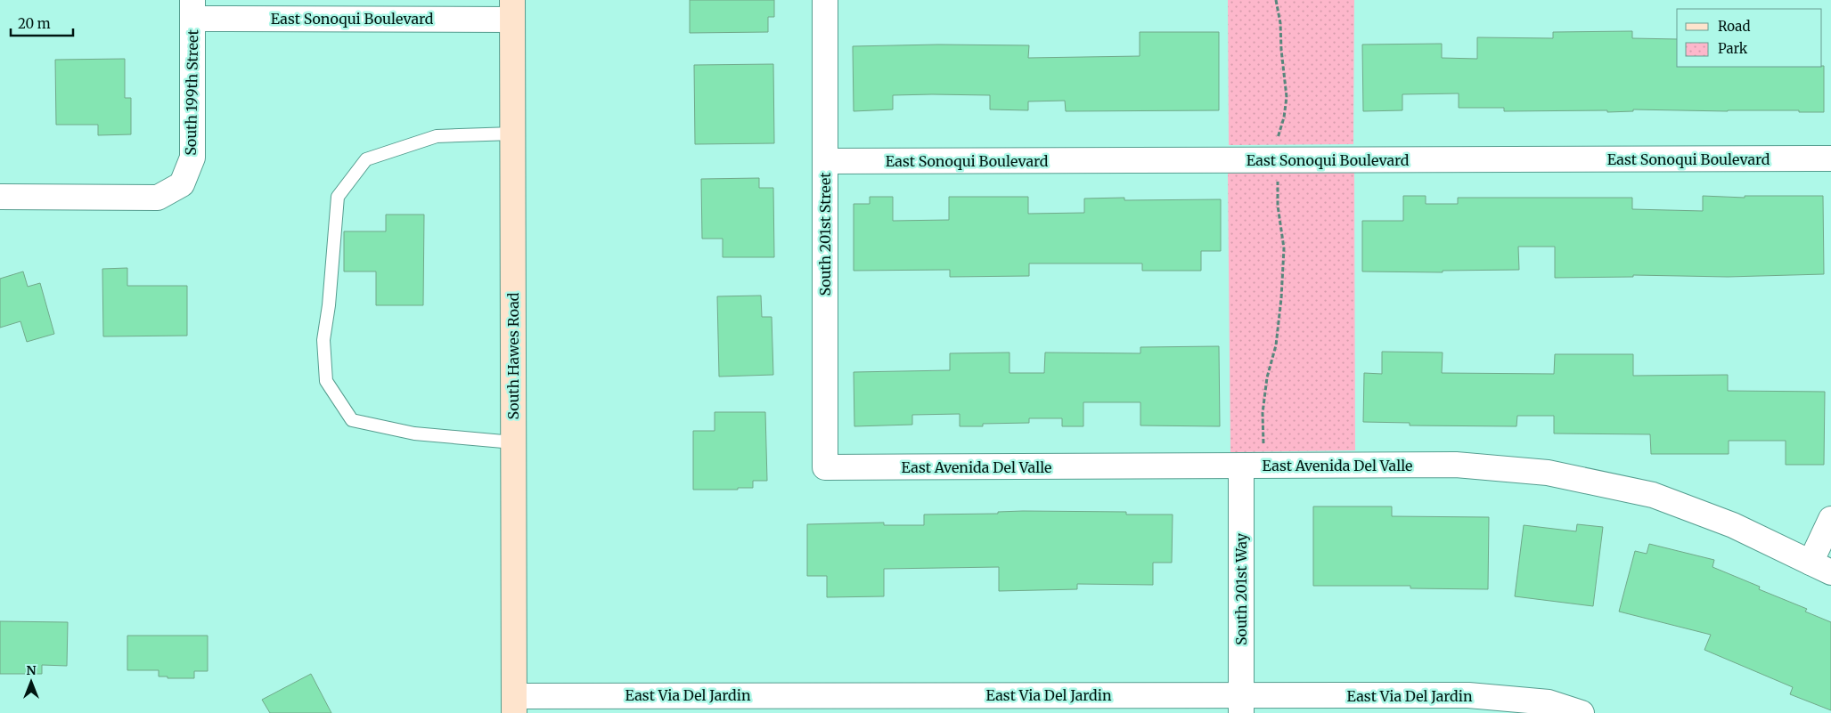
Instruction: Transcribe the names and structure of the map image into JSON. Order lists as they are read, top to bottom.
{
  "streets": {
    "main road": ["South Hawes Road"],
    "street": [
      "East Sonoqui Boulevard",
      "South 199th Street",
      "South 201st Street",
      "East Avenida Del Valle",
      "South 201st Way",
      "East Via Del Jardin"
    ]
  },
  "crossings": [
    ["East Sonoqui Boulevard", "South 199th Street"],
    ["East Sonoqui Boulevard", "South 201st Street"],
    ["East Sonoqui Boulevard", "South Hawes Road"],
    ["South 201st Street", "East Avenida Del Valle"],
    ["South Hawes Road", "East Via Del Jardin"],
    ["East Avenida Del Valle", "South 201st Way"],
    ["South 201st Way", "East Via Del Jardin"]
  ],
  "legend": ["Road", "Park"],
  "scale_bar": "20 m",
  "north": "top"
}
